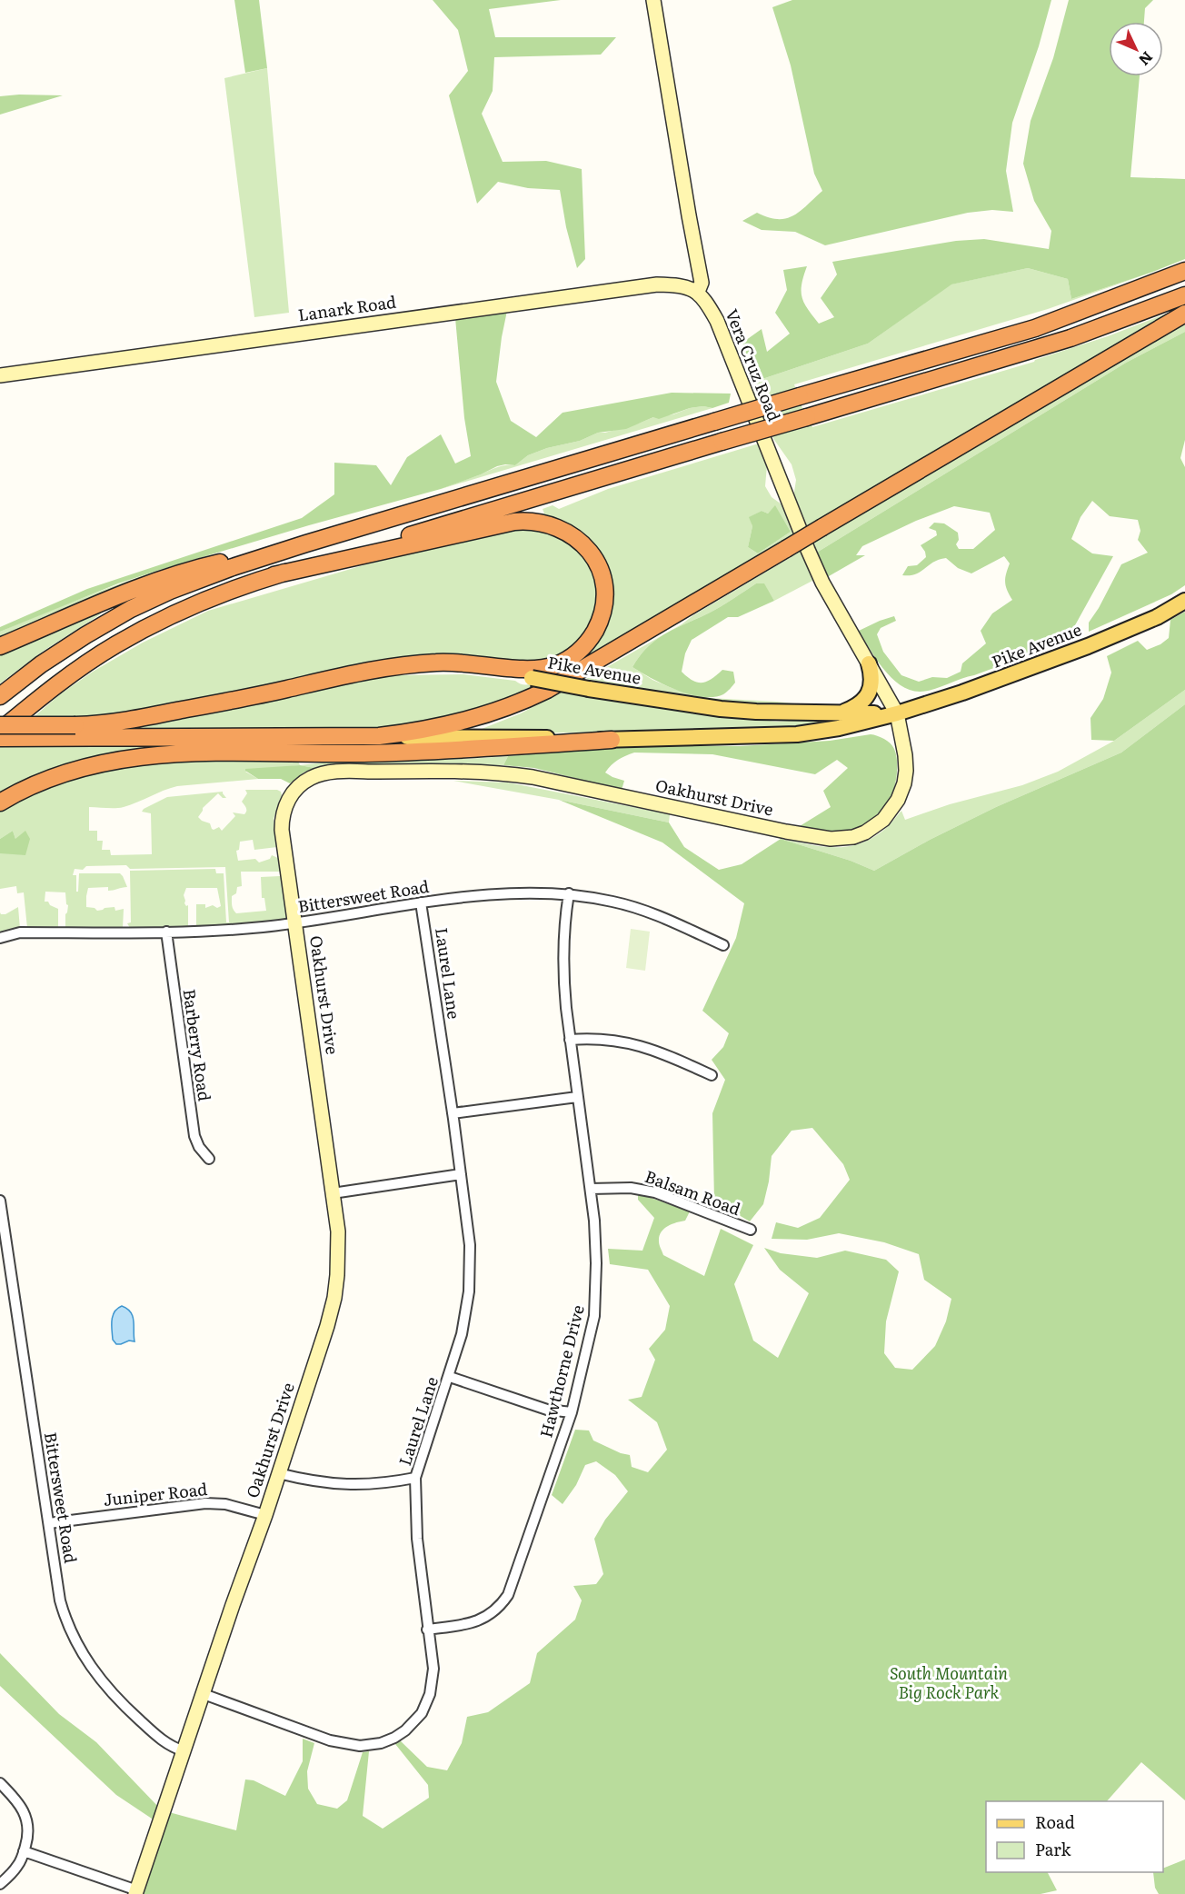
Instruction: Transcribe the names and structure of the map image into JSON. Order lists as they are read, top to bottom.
{
  "streets": {
    "main road": ["Pike Avenue"],
    "street": [
      "Lanark Road",
      "Vera Cruz Road",
      "Oakhurst Drive",
      "Bittersweet Road",
      "Laurel Lane",
      "Barberry Road",
      "Balsam Road",
      "Hawthorne Drive",
      "Juniper Road"
    ]
  },
  "crossings": [
    ["Lanark Road", "Vera Cruz Road"],
    ["Pike Avenue", "Oakhurst Drive"],
    ["Oakhurst Drive", "Bittersweet Road"],
    ["Oakhurst Drive", "Laurel Lane"],
    ["Oakhurst Drive", "Juniper Road"],
    ["Bittersweet Road", "Laurel Lane"],
    ["Bittersweet Road", "Barberry Road"],
    ["Bittersweet Road", "Hawthorne Drive"],
    ["Bittersweet Road", "Juniper Road"],
    ["Laurel Lane", "Hawthorne Drive"],
    ["Balsam Road", "Hawthorne Drive"]
  ],
  "parks": ["South Mountain Big Rock Park"],
  "legend": ["Road", "Park"],
  "north": "bottom right"
}
